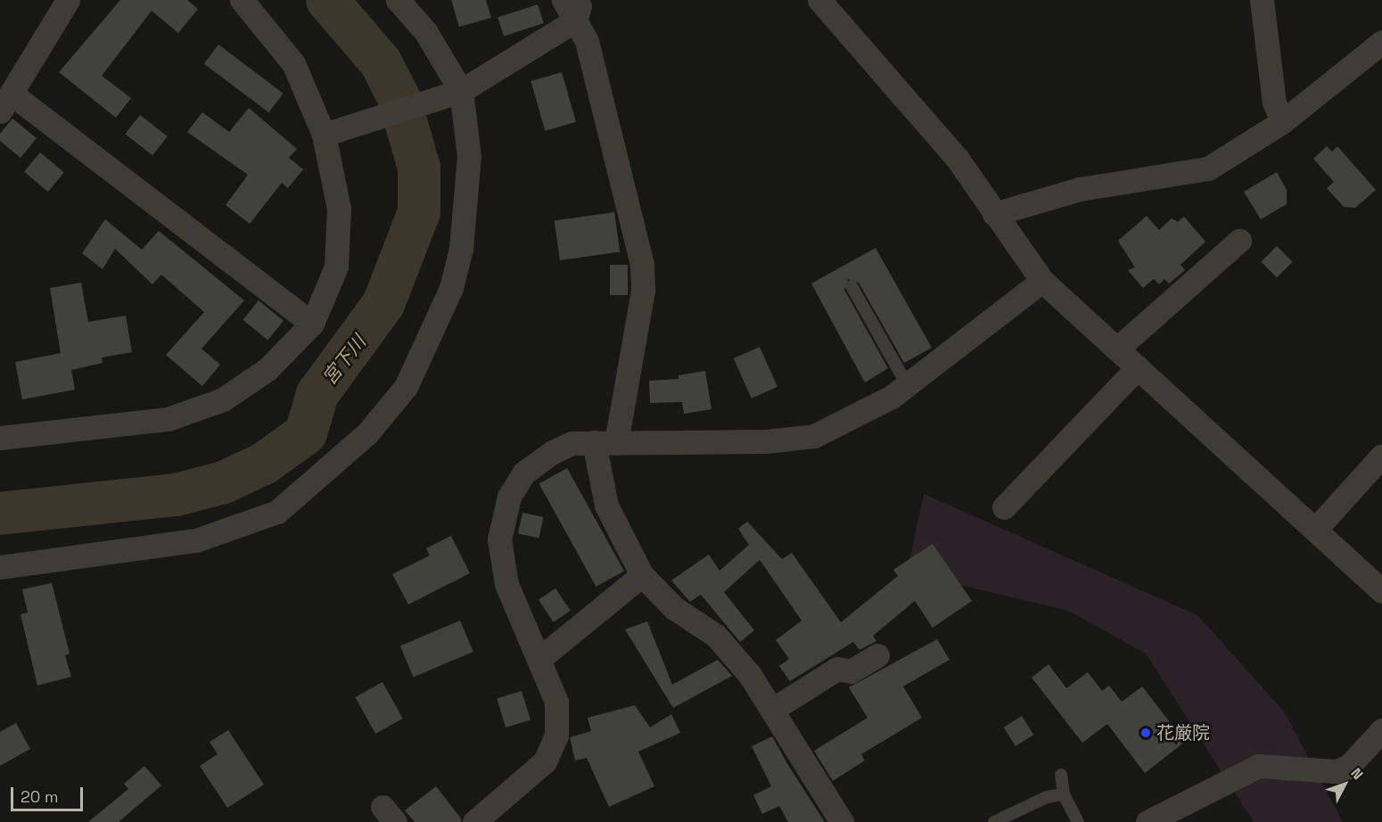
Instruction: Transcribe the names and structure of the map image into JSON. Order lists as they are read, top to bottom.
{
  "water": ["宮下川"],
  "places": ["花厳院"],
  "scale_bar": "20 m",
  "north": "top right"
}
